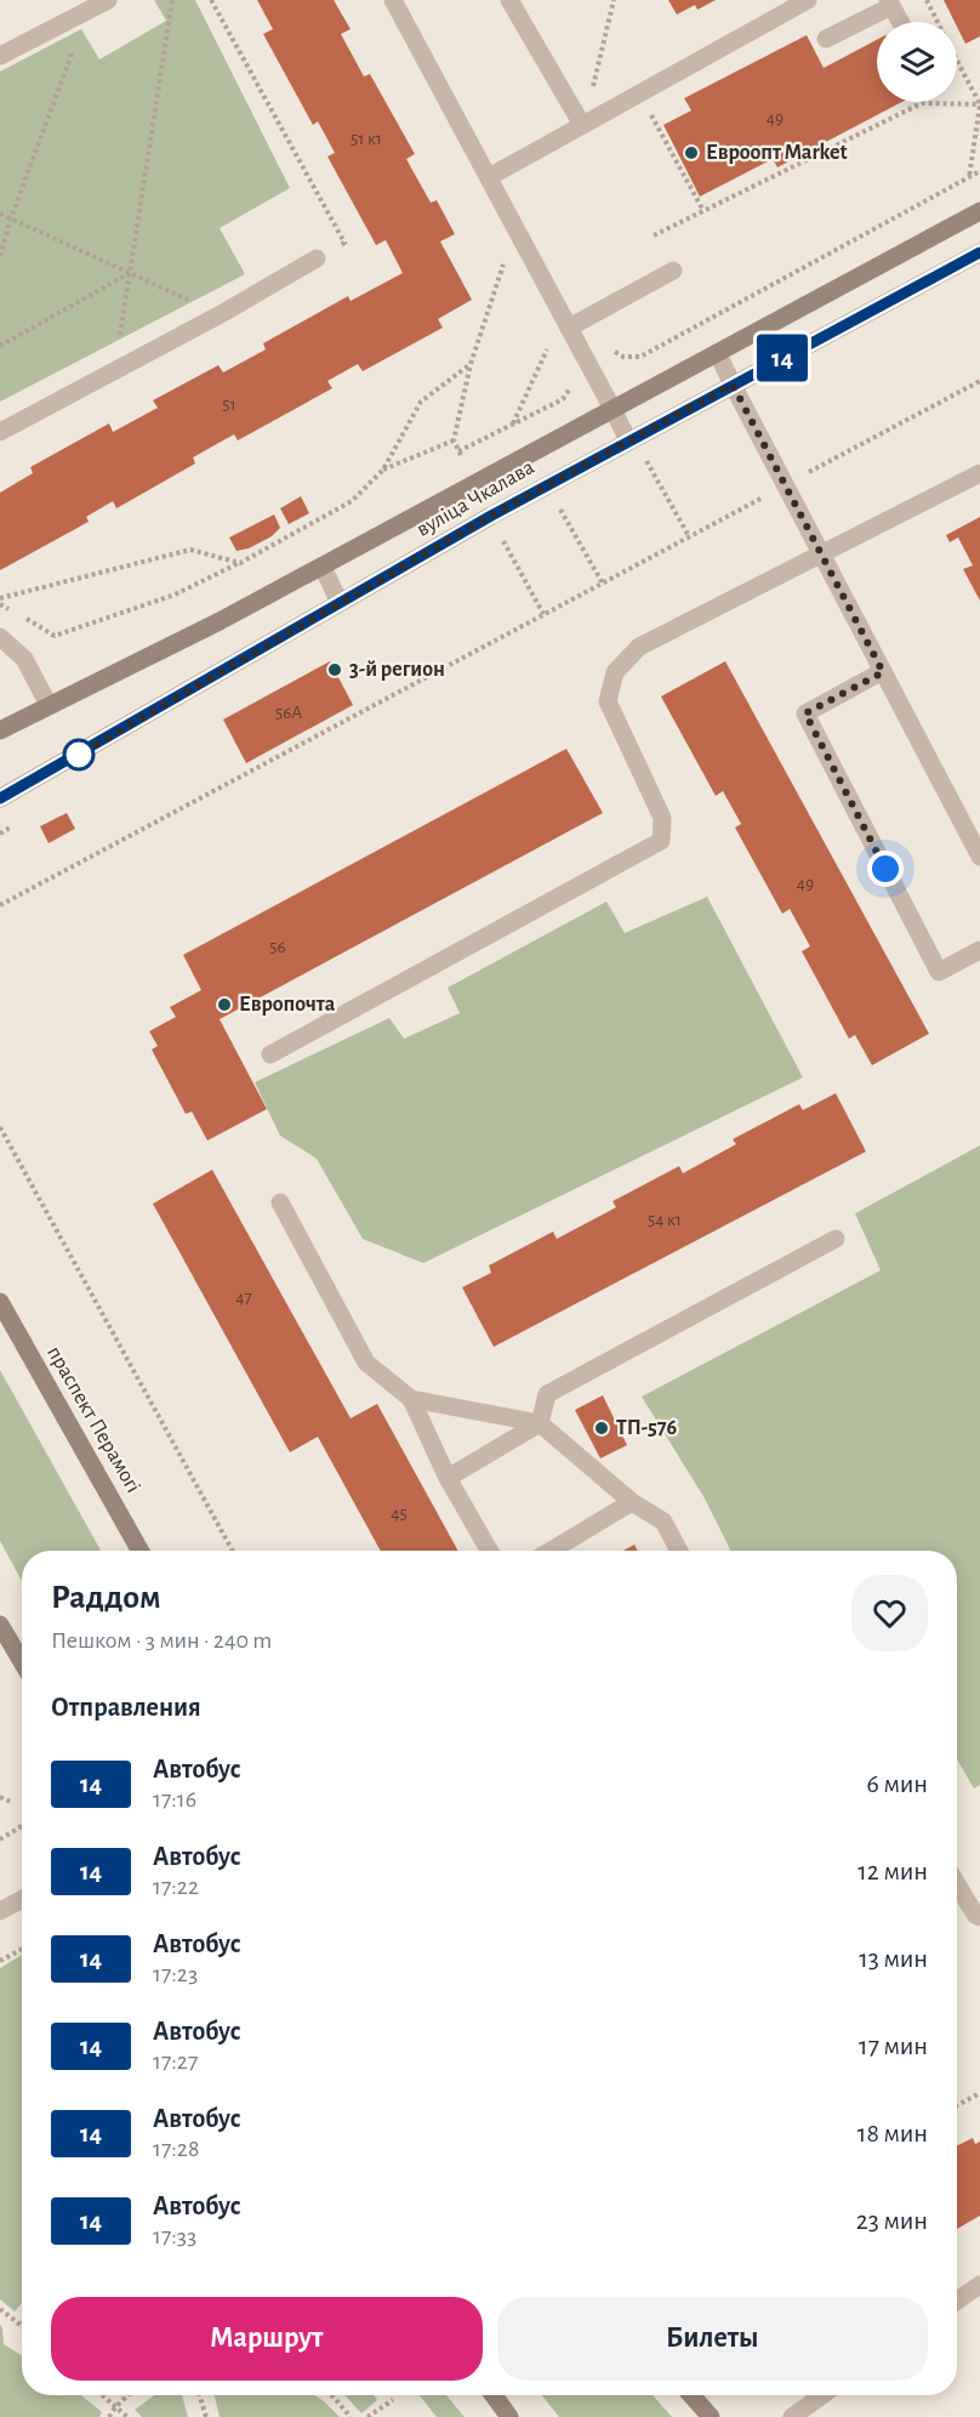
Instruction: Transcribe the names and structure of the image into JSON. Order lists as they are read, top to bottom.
{
  "streets": {
    "main road": ["вуліца Чкалава", "праспект Перамогі"]
  },
  "places": [
    "Евроопт Market",
    "3-й регион",
    "Европочта",
    "ТП-576"
  ],
  "lines": ["bus line 14"],
  "house_numbers": [
    "49",
    "51 к1",
    "51",
    "56А",
    "49",
    "56",
    "54 к1",
    "47",
    "45"
  ],
  "page": {
    "on_map": "14",
    "heading": [
      ["Раддом", "Пешком · 3 мин · 240 m"],
      "Отправления"
    ],
    "list": [
      {
        "mark": "14",
        "name": "Автобус",
        "note": "17:16",
        "value": "6 мин"
      },
      {
        "mark": "14",
        "name": "Автобус",
        "note": "17:22",
        "value": "12 мин"
      },
      {
        "mark": "14",
        "name": "Автобус",
        "note": "17:23",
        "value": "13 мин"
      },
      {
        "mark": "14",
        "name": "Автобус",
        "note": "17:27",
        "value": "17 мин"
      },
      {
        "mark": "14",
        "name": "Автобус",
        "note": "17:28",
        "value": "18 мин"
      },
      {
        "mark": "14",
        "name": "Автобус",
        "note": "17:33",
        "value": "23 мин"
      }
    ],
    "buttons": ["Маршрут", "Билеты"]
  }
}
